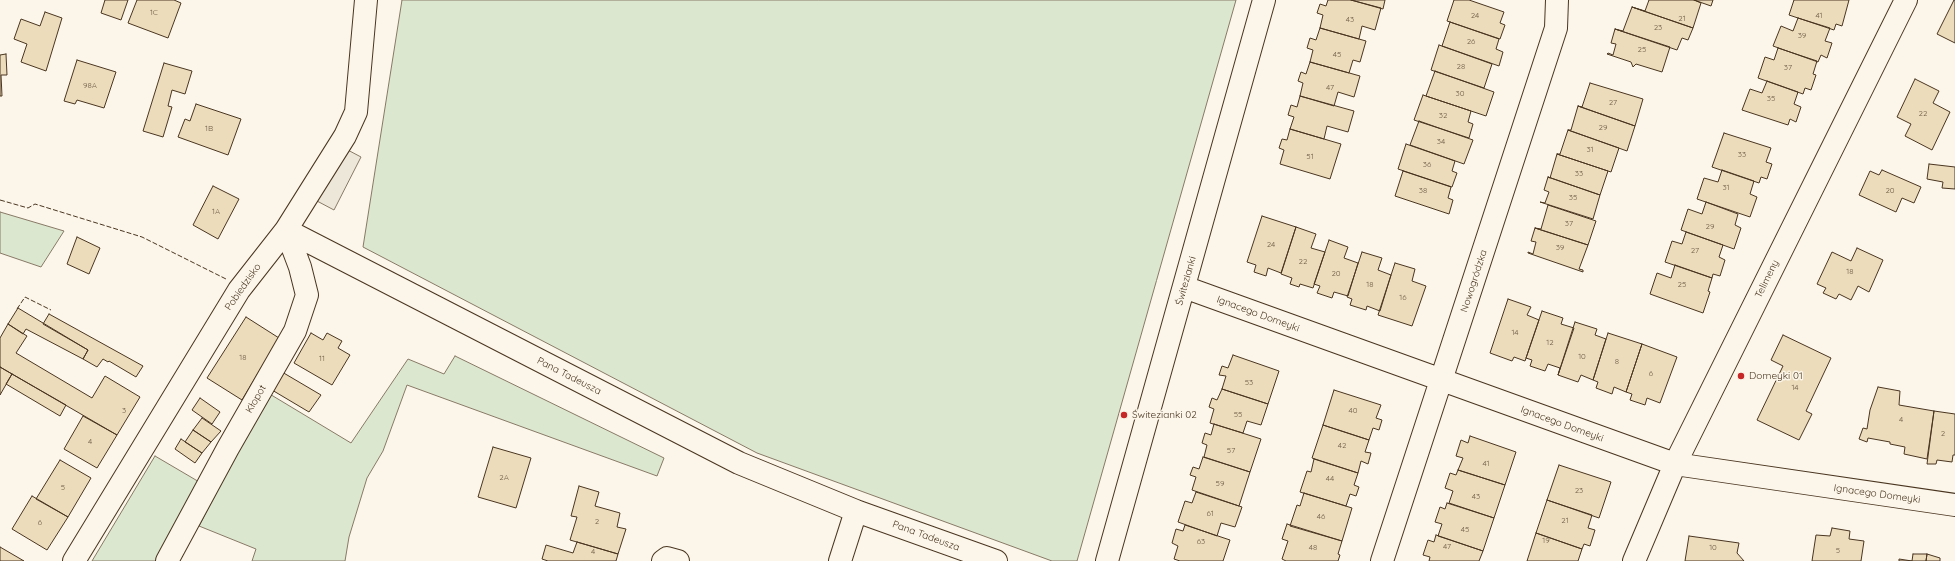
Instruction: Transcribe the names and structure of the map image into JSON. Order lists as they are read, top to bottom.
{
  "streets": {
    "street": [
      "Telimeny",
      "Świtezianki",
      "Nowogródzka",
      "Pobiedzisko",
      "Ignacego Domeyki",
      "Pana Tadeusza",
      "Kłopot"
    ]
  },
  "crossings": [
    ["Telimeny", "Ignacego Domeyki"],
    ["Świtezianki", "Ignacego Domeyki"],
    ["Nowogródzka", "Ignacego Domeyki"],
    ["Pobiedzisko", "Pana Tadeusza"],
    ["Pobiedzisko", "Kłopot"],
    ["Pana Tadeusza", "Kłopot"]
  ],
  "places": ["Domeyki 01", "Świtezianki 02"],
  "house_numbers": [
    "1C",
    "24",
    "41",
    "21",
    "43",
    "23",
    "39",
    "26",
    "25",
    "45",
    "28",
    "37",
    "98A",
    "47",
    "30",
    "35",
    "27",
    "22",
    "32",
    "29",
    "1B",
    "34",
    "31",
    "33",
    "51",
    "36",
    "33",
    "31",
    "38",
    "20",
    "35",
    "1A",
    "37",
    "29",
    "24",
    "39",
    "27",
    "22",
    "18",
    "20",
    "18",
    "25",
    "16",
    "14",
    "12",
    "10",
    "18",
    "11",
    "8",
    "6",
    "53",
    "14",
    "3",
    "40",
    "55",
    "4",
    "2",
    "4",
    "42",
    "57",
    "41",
    "2A",
    "44",
    "59",
    "5",
    "23",
    "43",
    "61",
    "46",
    "21",
    "2",
    "6",
    "45",
    "19",
    "63",
    "47",
    "48",
    "10",
    "5",
    "4"
  ]
}
